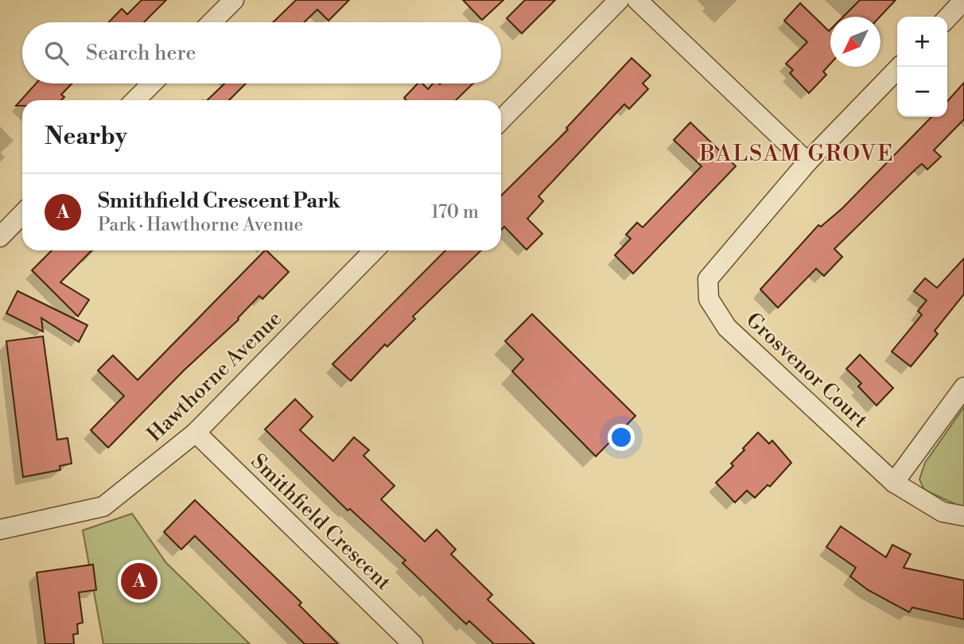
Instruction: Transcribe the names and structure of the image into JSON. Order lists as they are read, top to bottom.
{
  "streets": {
    "street": ["Grosvenor Court", "Hawthorne Avenue", "Smithfield Crescent"]
  },
  "crossings": [
    ["Hawthorne Avenue", "Smithfield Crescent"]
  ],
  "districts": ["BALSAM GROVE"],
  "north": "bottom left",
  "page": {
    "map_buttons": ["+", "−"],
    "search": "Search here",
    "heading": "Nearby",
    "list": [
      {
        "mark": "A",
        "name": "Smithfield Crescent Park",
        "note": "Park · Hawthorne Avenue",
        "value": "170 m"
      }
    ],
    "pins": "A"
  }
}
